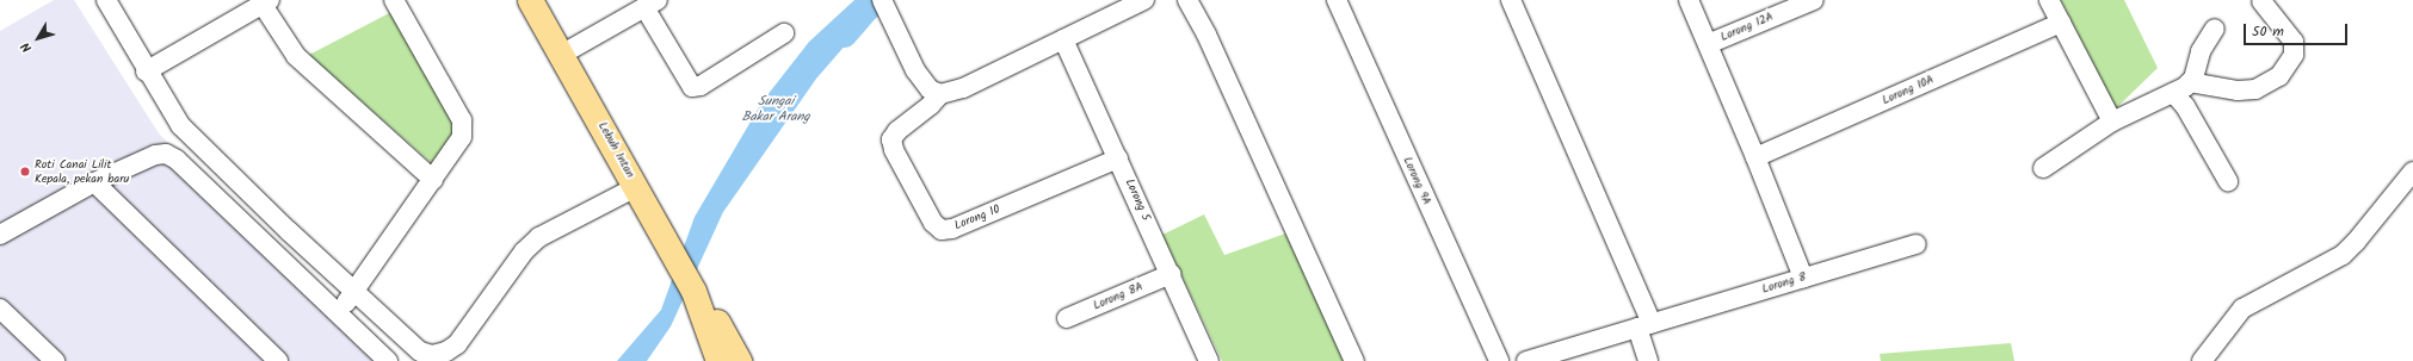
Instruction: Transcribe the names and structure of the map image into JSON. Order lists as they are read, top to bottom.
{
  "streets": {
    "main road": ["Lebuh Intan"],
    "street": [
      "Lorong 12A",
      "Lorong 10A",
      "Lorong 9A",
      "Lorong 5",
      "Lorong 10",
      "Lorong 8",
      "Lorong 8A"
    ]
  },
  "crossings": [
    ["Lorong 5", "Lorong 10"],
    ["Lorong 5", "Lorong 8A"]
  ],
  "water": ["Sungai Bakar Arang"],
  "places": ["Roti Canai Lilit Kepala, pekan baru"],
  "scale_bar": "50 m",
  "north": "bottom left"
}
